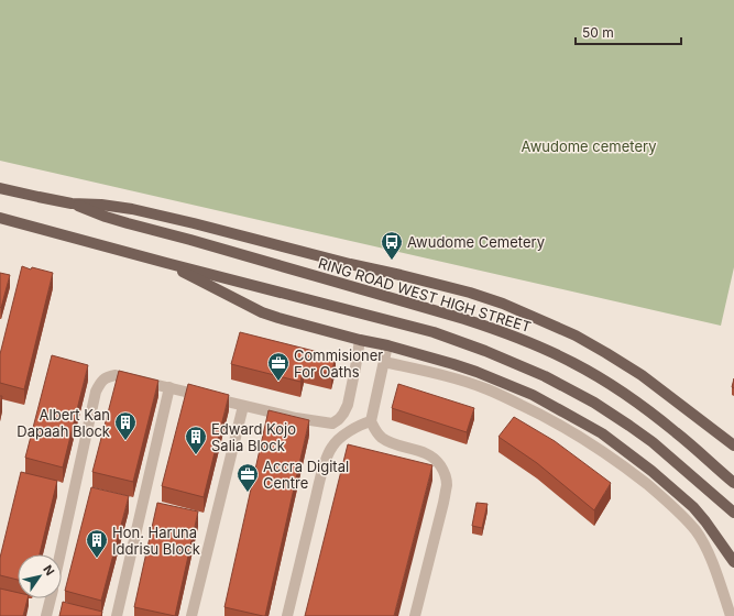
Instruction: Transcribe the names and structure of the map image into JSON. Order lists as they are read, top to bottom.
{
  "streets": {
    "main road": ["RING ROAD WEST HIGH STREET"]
  },
  "parks": ["Awudome cemetery"],
  "places": {
    "bus stop": ["Awudome Cemetery"],
    "office": ["Commisioner For Oaths", "Accra Digital Centre"],
    "building": ["Albert Kan Dapaah Block", "Edward Kojo Salia Block", "Hon. Haruna Iddrisu Block"]
  },
  "scale_bar": "50 m",
  "north": "top right"
}
